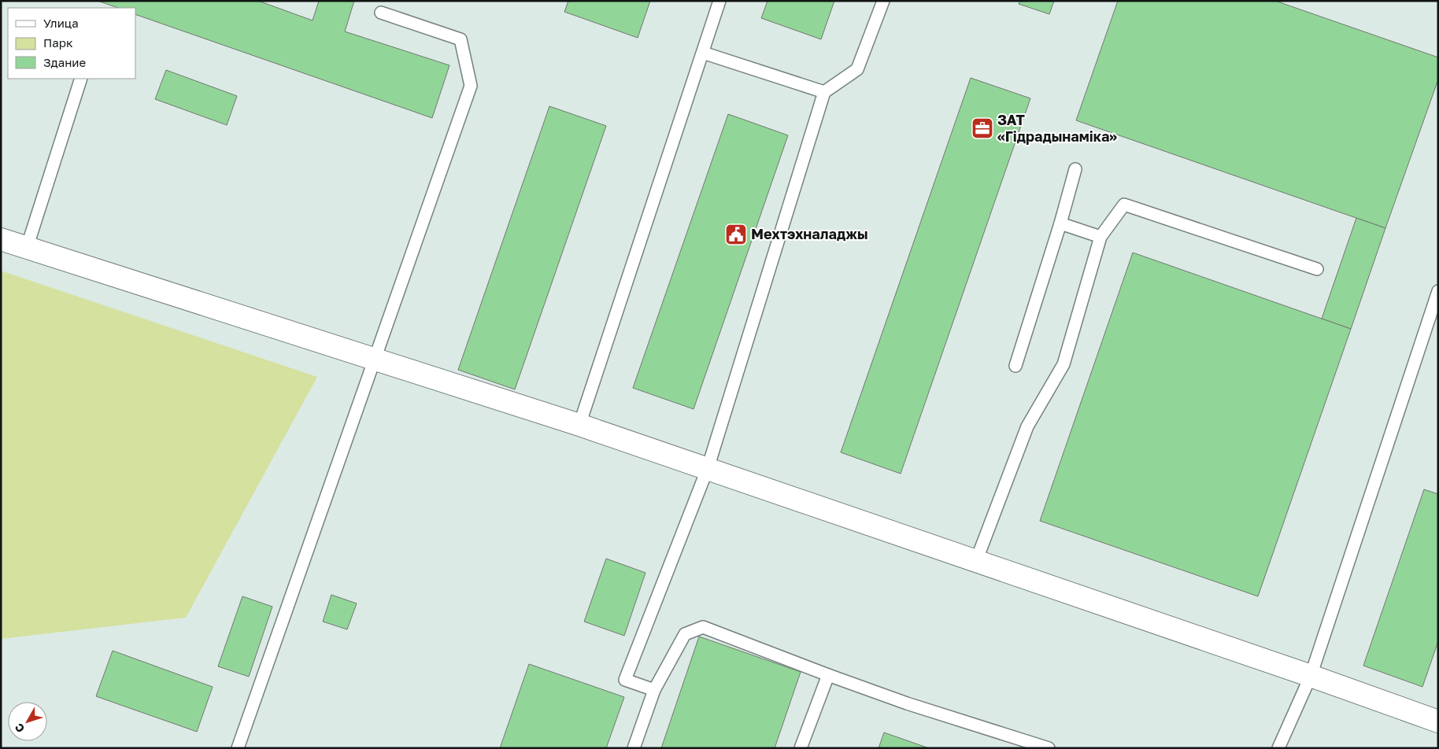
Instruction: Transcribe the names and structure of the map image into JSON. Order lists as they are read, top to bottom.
{
  "places": {
    "office": ["ЗАТ «Гідрадынаміка»"],
    "public building": ["Мехтэхналаджы"]
  },
  "legend": ["Улица", "Парк", "Здание"],
  "north": "bottom left"
}
